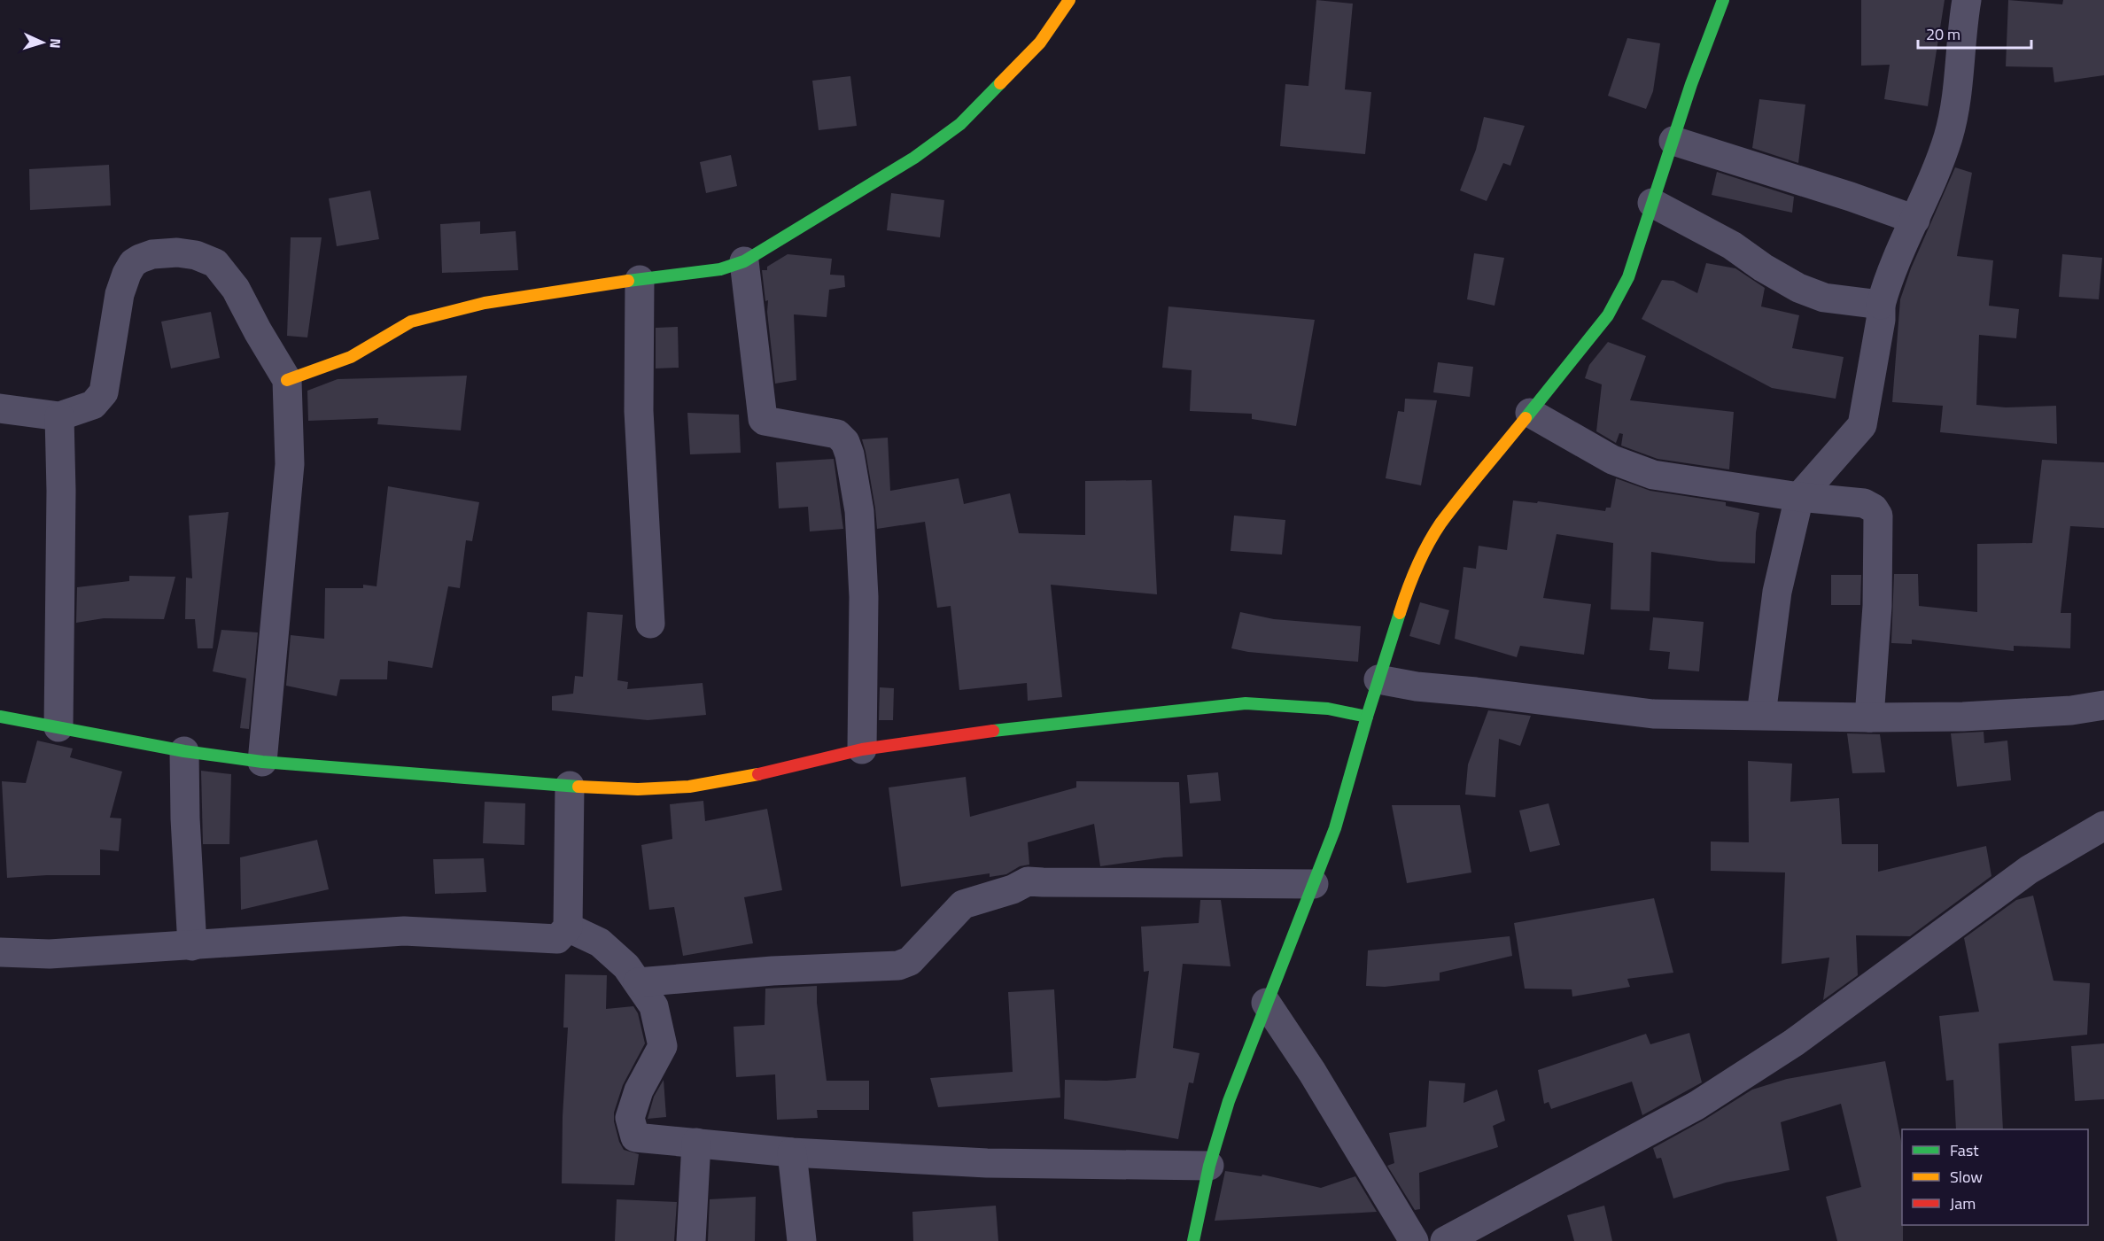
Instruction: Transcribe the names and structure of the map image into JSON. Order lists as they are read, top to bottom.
{
  "legend": ["Fast", "Slow", "Jam"],
  "scale_bar": "20 m",
  "north": "right"
}
